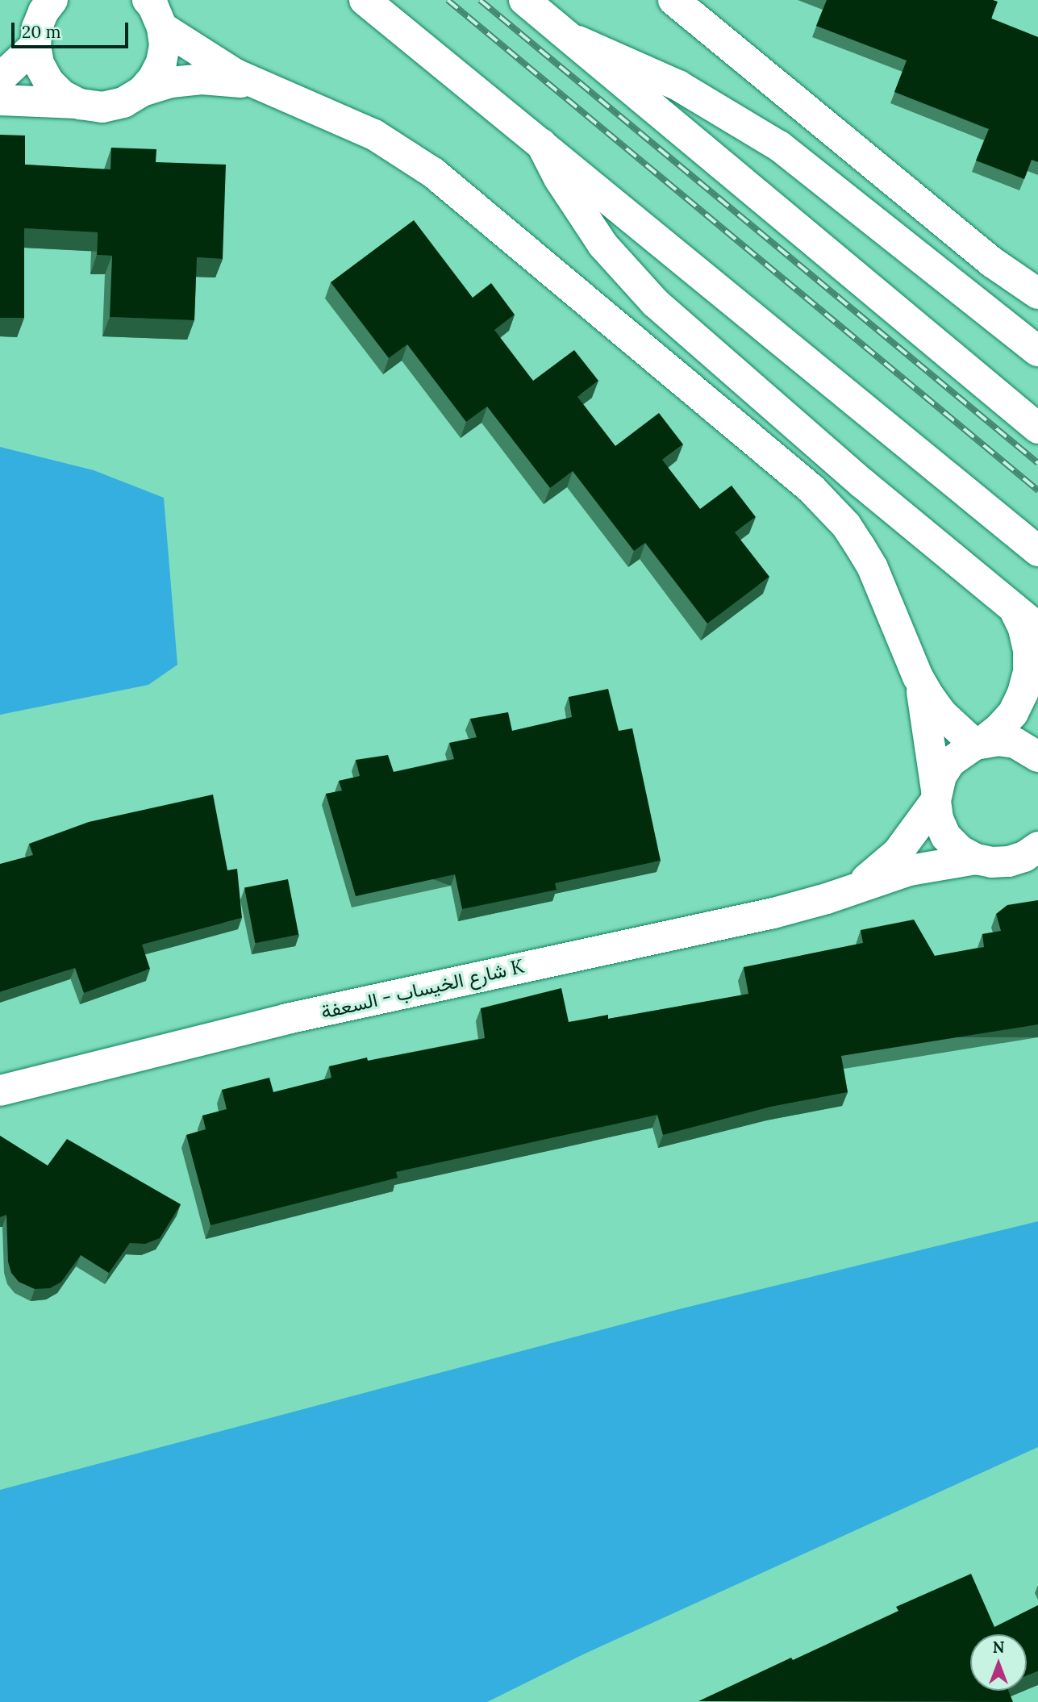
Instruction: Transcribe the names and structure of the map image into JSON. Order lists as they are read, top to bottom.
{
  "streets": {
    "street": ["شارع الخيساب - السعفة K"]
  },
  "scale_bar": "20 m",
  "north": "top"
}
